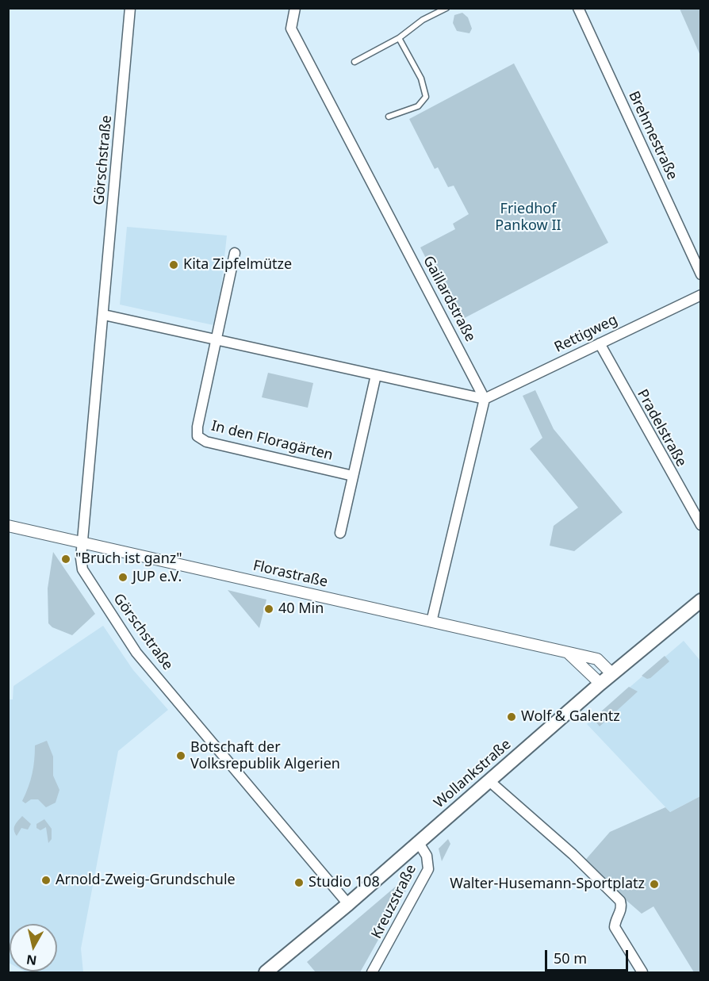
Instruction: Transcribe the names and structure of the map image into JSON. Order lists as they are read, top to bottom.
{
  "streets": {
    "main road": ["Wollankstraße"],
    "street": [
      "Brehmestraße",
      "Görschstraße",
      "Gaillardstraße",
      "Rettigweg",
      "Pradelstraße",
      "In den Floragärten",
      "Florastraße",
      "Kreuzstraße"
    ]
  },
  "crossings": [
    ["Görschstraße", "Florastraße"],
    ["Görschstraße", "Wollankstraße"],
    ["Gaillardstraße", "Rettigweg"],
    ["Rettigweg", "Pradelstraße"],
    ["Florastraße", "Wollankstraße"],
    ["Wollankstraße", "Kreuzstraße"]
  ],
  "parks": ["Friedhof Pankow II"],
  "places": [
    "Kita Zipfelmütze",
    "\"Bruch ist ganz\"",
    "JUP e.V.",
    "40 Min",
    "Wolf & Galentz",
    "Botschaft der Volksrepublik Algerien",
    "Arnold-Zweig-Grundschule",
    "Studio 108",
    "Walter-Husemann-Sportplatz"
  ],
  "scale_bar": "50 m",
  "north": "bottom"
}
